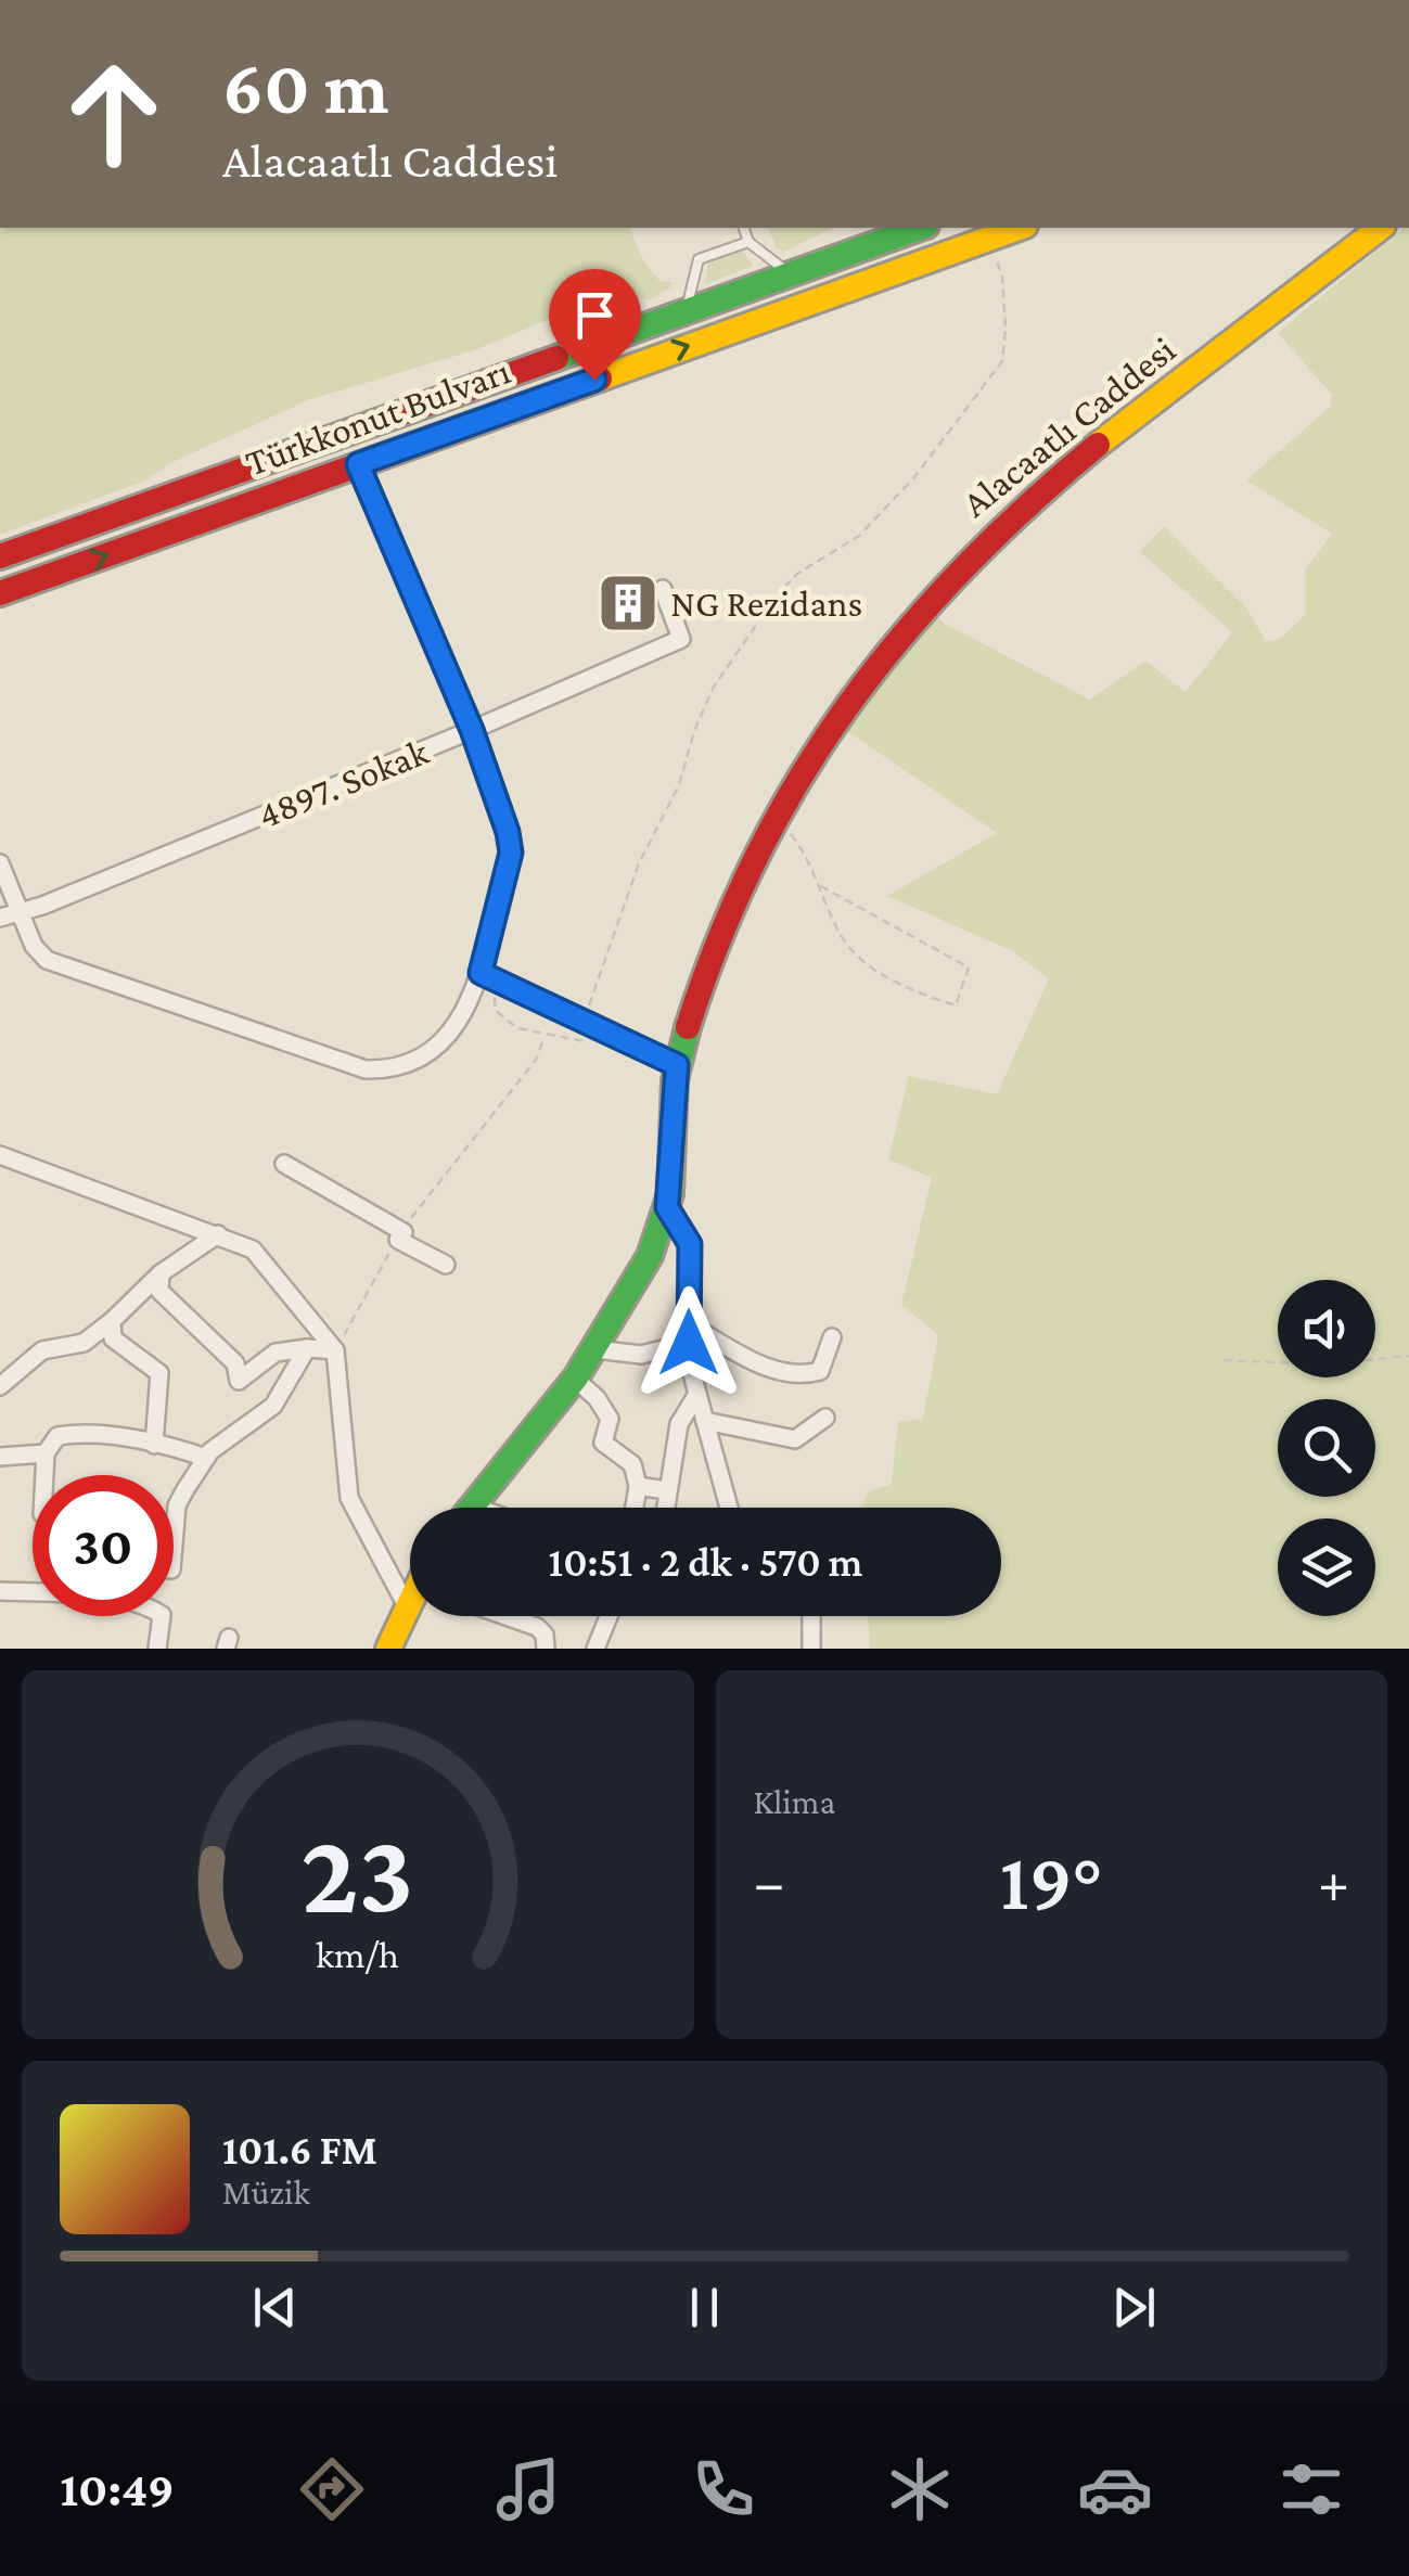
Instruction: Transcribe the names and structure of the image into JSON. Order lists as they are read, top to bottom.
{
  "streets": {
    "street": ["Türkkonut Bulvarı", "Alacaatlı Caddesi", "4897. Sokak"]
  },
  "places": {
    "building": ["NG Rezidans"]
  },
  "page": {
    "turn": ["60 m", "Alacaatlı Caddesi"],
    "limit": "30",
    "trip": "10:51 · 2 dk · 570 m",
    "tile": "Klima",
    "heat": ["−", "19°", "+"],
    "song": ["101.6 FM", "Müzik"],
    "tabs": "10:49",
    "gauge": ["23", "km/h"]
  }
}
